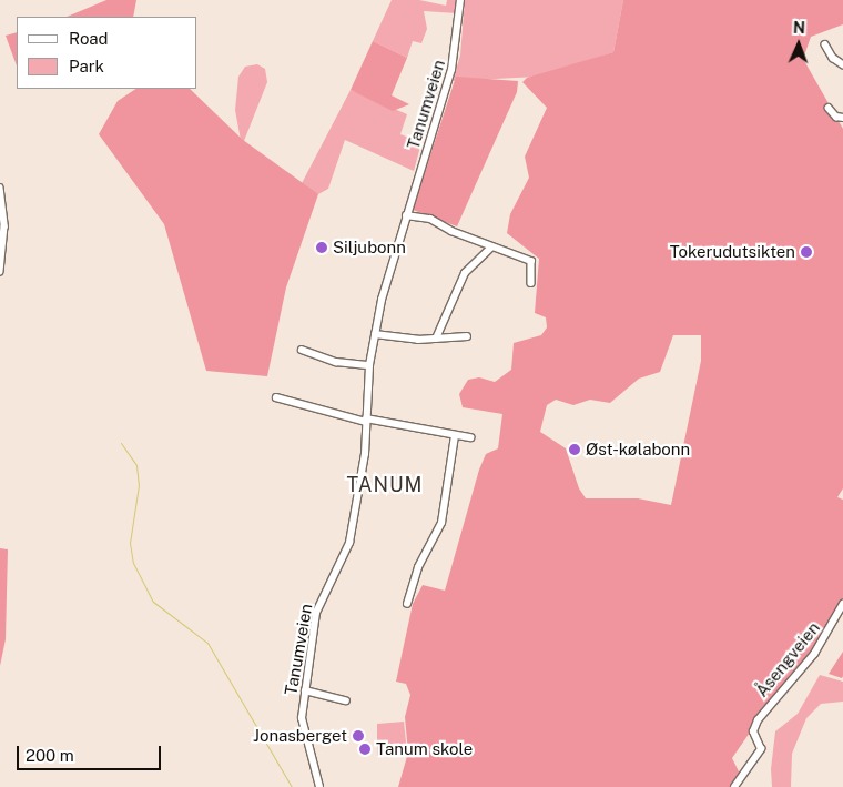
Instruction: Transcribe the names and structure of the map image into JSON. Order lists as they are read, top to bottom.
{
  "streets": {
    "street": ["Tanumveien", "Åsengveien"]
  },
  "districts": ["TANUM"],
  "places": [
    "Siljubonn",
    "Tokerudutsikten",
    "Øst-kølabonn",
    "Jonasberget",
    "Tanum skole"
  ],
  "legend": ["Road", "Park"],
  "scale_bar": "200 m",
  "north": "top"
}
